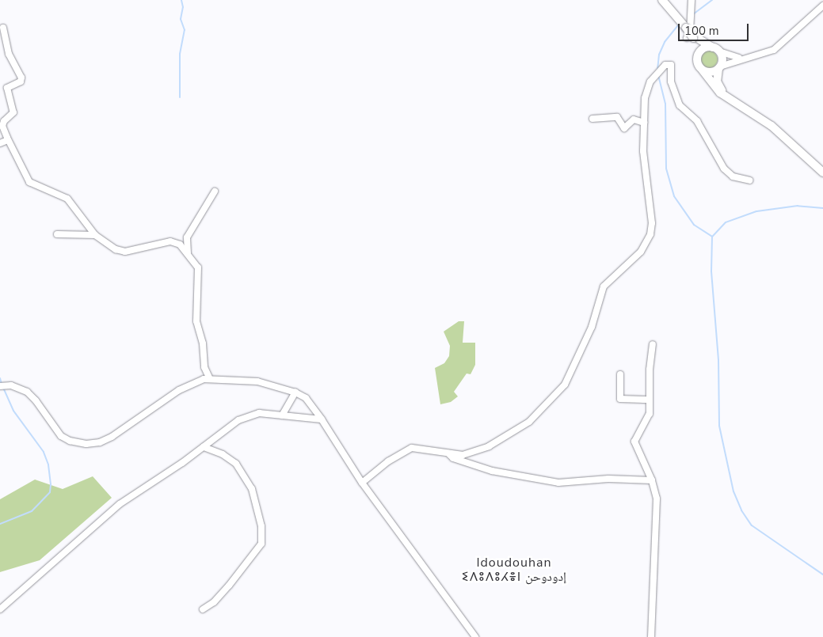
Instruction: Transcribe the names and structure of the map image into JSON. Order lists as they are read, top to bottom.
{
  "districts": ["Idoudouhan ⵉⴷⵓⴷⵓⵃⴻⵏ إدودوحن"],
  "scale_bar": "100 m"
}
